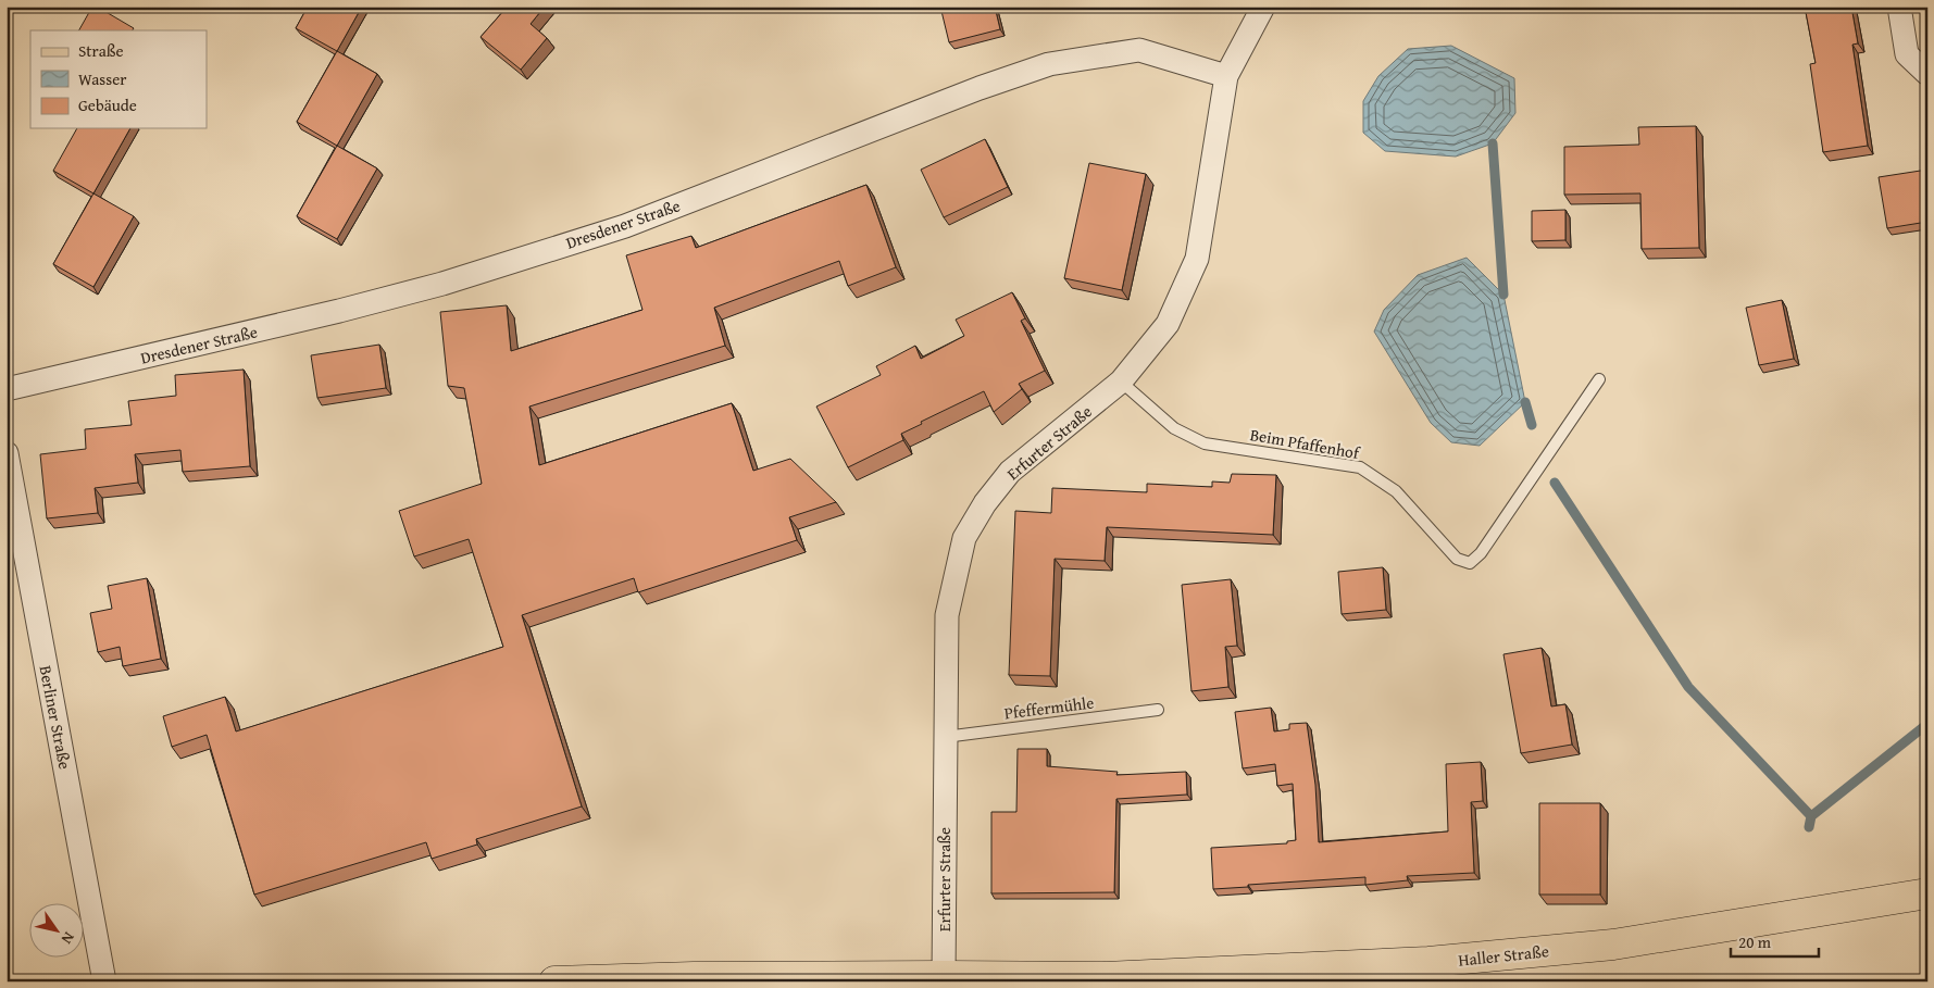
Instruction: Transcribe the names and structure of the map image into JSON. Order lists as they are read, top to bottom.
{
  "streets": {
    "main road": ["Haller Straße"],
    "street": ["Dresdener Straße", "Erfurter Straße", "Berliner Straße"],
    "lane": ["Beim Pfaffenhof", "Pfeffermühle"]
  },
  "crossings": [
    ["Dresdener Straße", "Erfurter Straße"],
    ["Erfurter Straße", "Beim Pfaffenhof"],
    ["Erfurter Straße", "Pfeffermühle"],
    ["Erfurter Straße", "Haller Straße"]
  ],
  "legend": ["Straße", "Wasser", "Gebäude"],
  "scale_bar": "20 m",
  "north": "bottom right"
}
